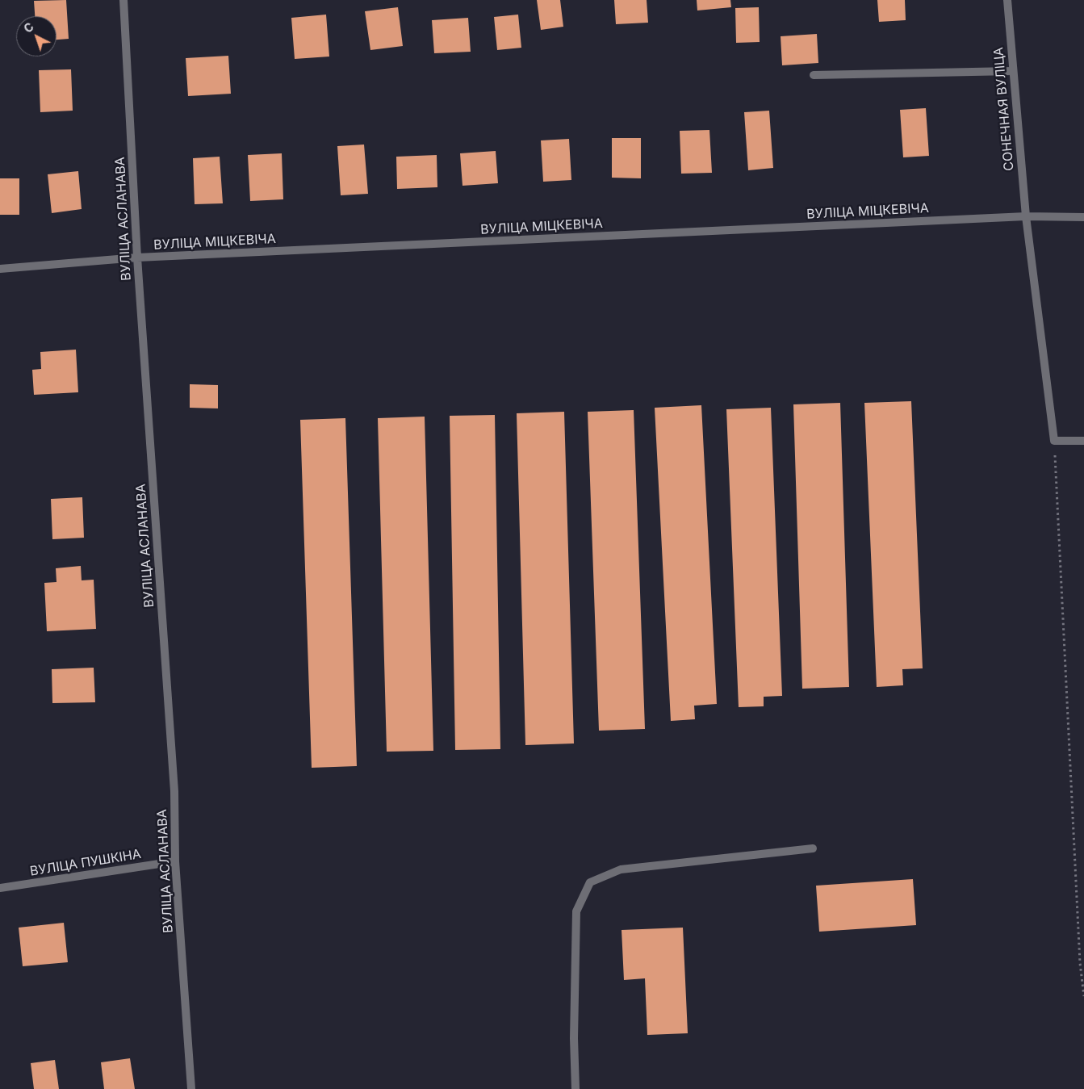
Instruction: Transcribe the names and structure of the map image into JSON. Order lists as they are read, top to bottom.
{
  "streets": {
    "street": [
      "СОНЕЧНАЯ ВУЛІЦА",
      "ВУЛІЦА МІЦКЕВІЧА",
      "ВУЛІЦА АСЛАНАВА",
      "ВУЛІЦА ПУШКІНА"
    ]
  },
  "crossings": [
    ["СОНЕЧНАЯ ВУЛІЦА", "ВУЛІЦА МІЦКЕВІЧА"],
    ["ВУЛІЦА МІЦКЕВІЧА", "ВУЛІЦА АСЛАНАВА"],
    ["ВУЛІЦА АСЛАНАВА", "ВУЛІЦА ПУШКІНА"]
  ],
  "north": "top left"
}
